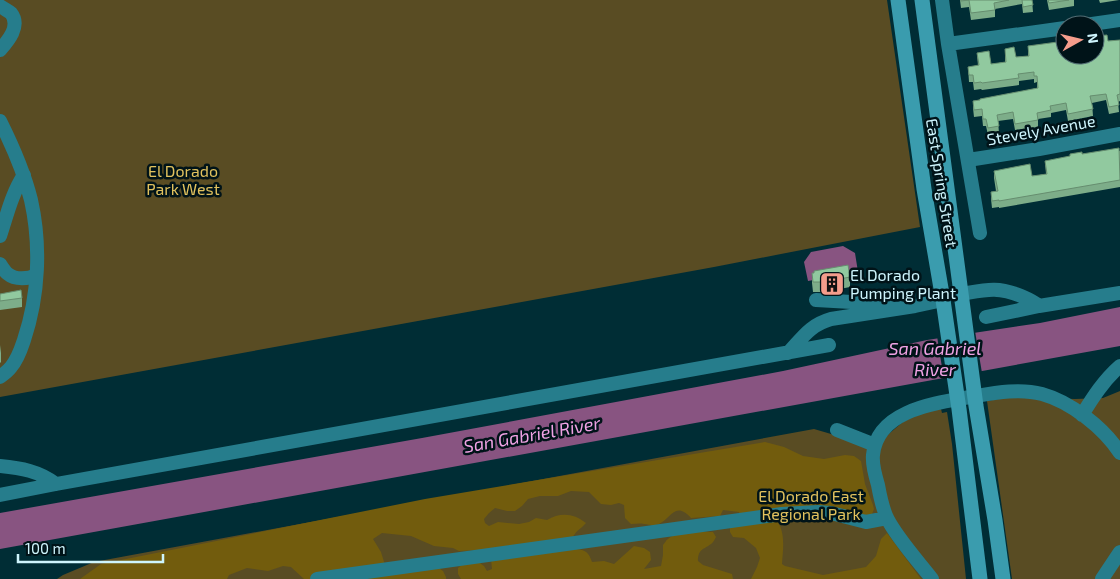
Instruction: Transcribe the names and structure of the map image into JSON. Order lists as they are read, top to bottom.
{
  "streets": {
    "main road": ["East Spring Street"],
    "street": ["Stevely Avenue"]
  },
  "crossings": [
    ["Stevely Avenue", "East Spring Street"]
  ],
  "water": ["San Gabriel River"],
  "parks": ["El Dorado Park West", "El Dorado East Regional Park"],
  "places": {
    "building": ["El Dorado Pumping Plant"]
  },
  "scale_bar": "100 m",
  "north": "right"
}
